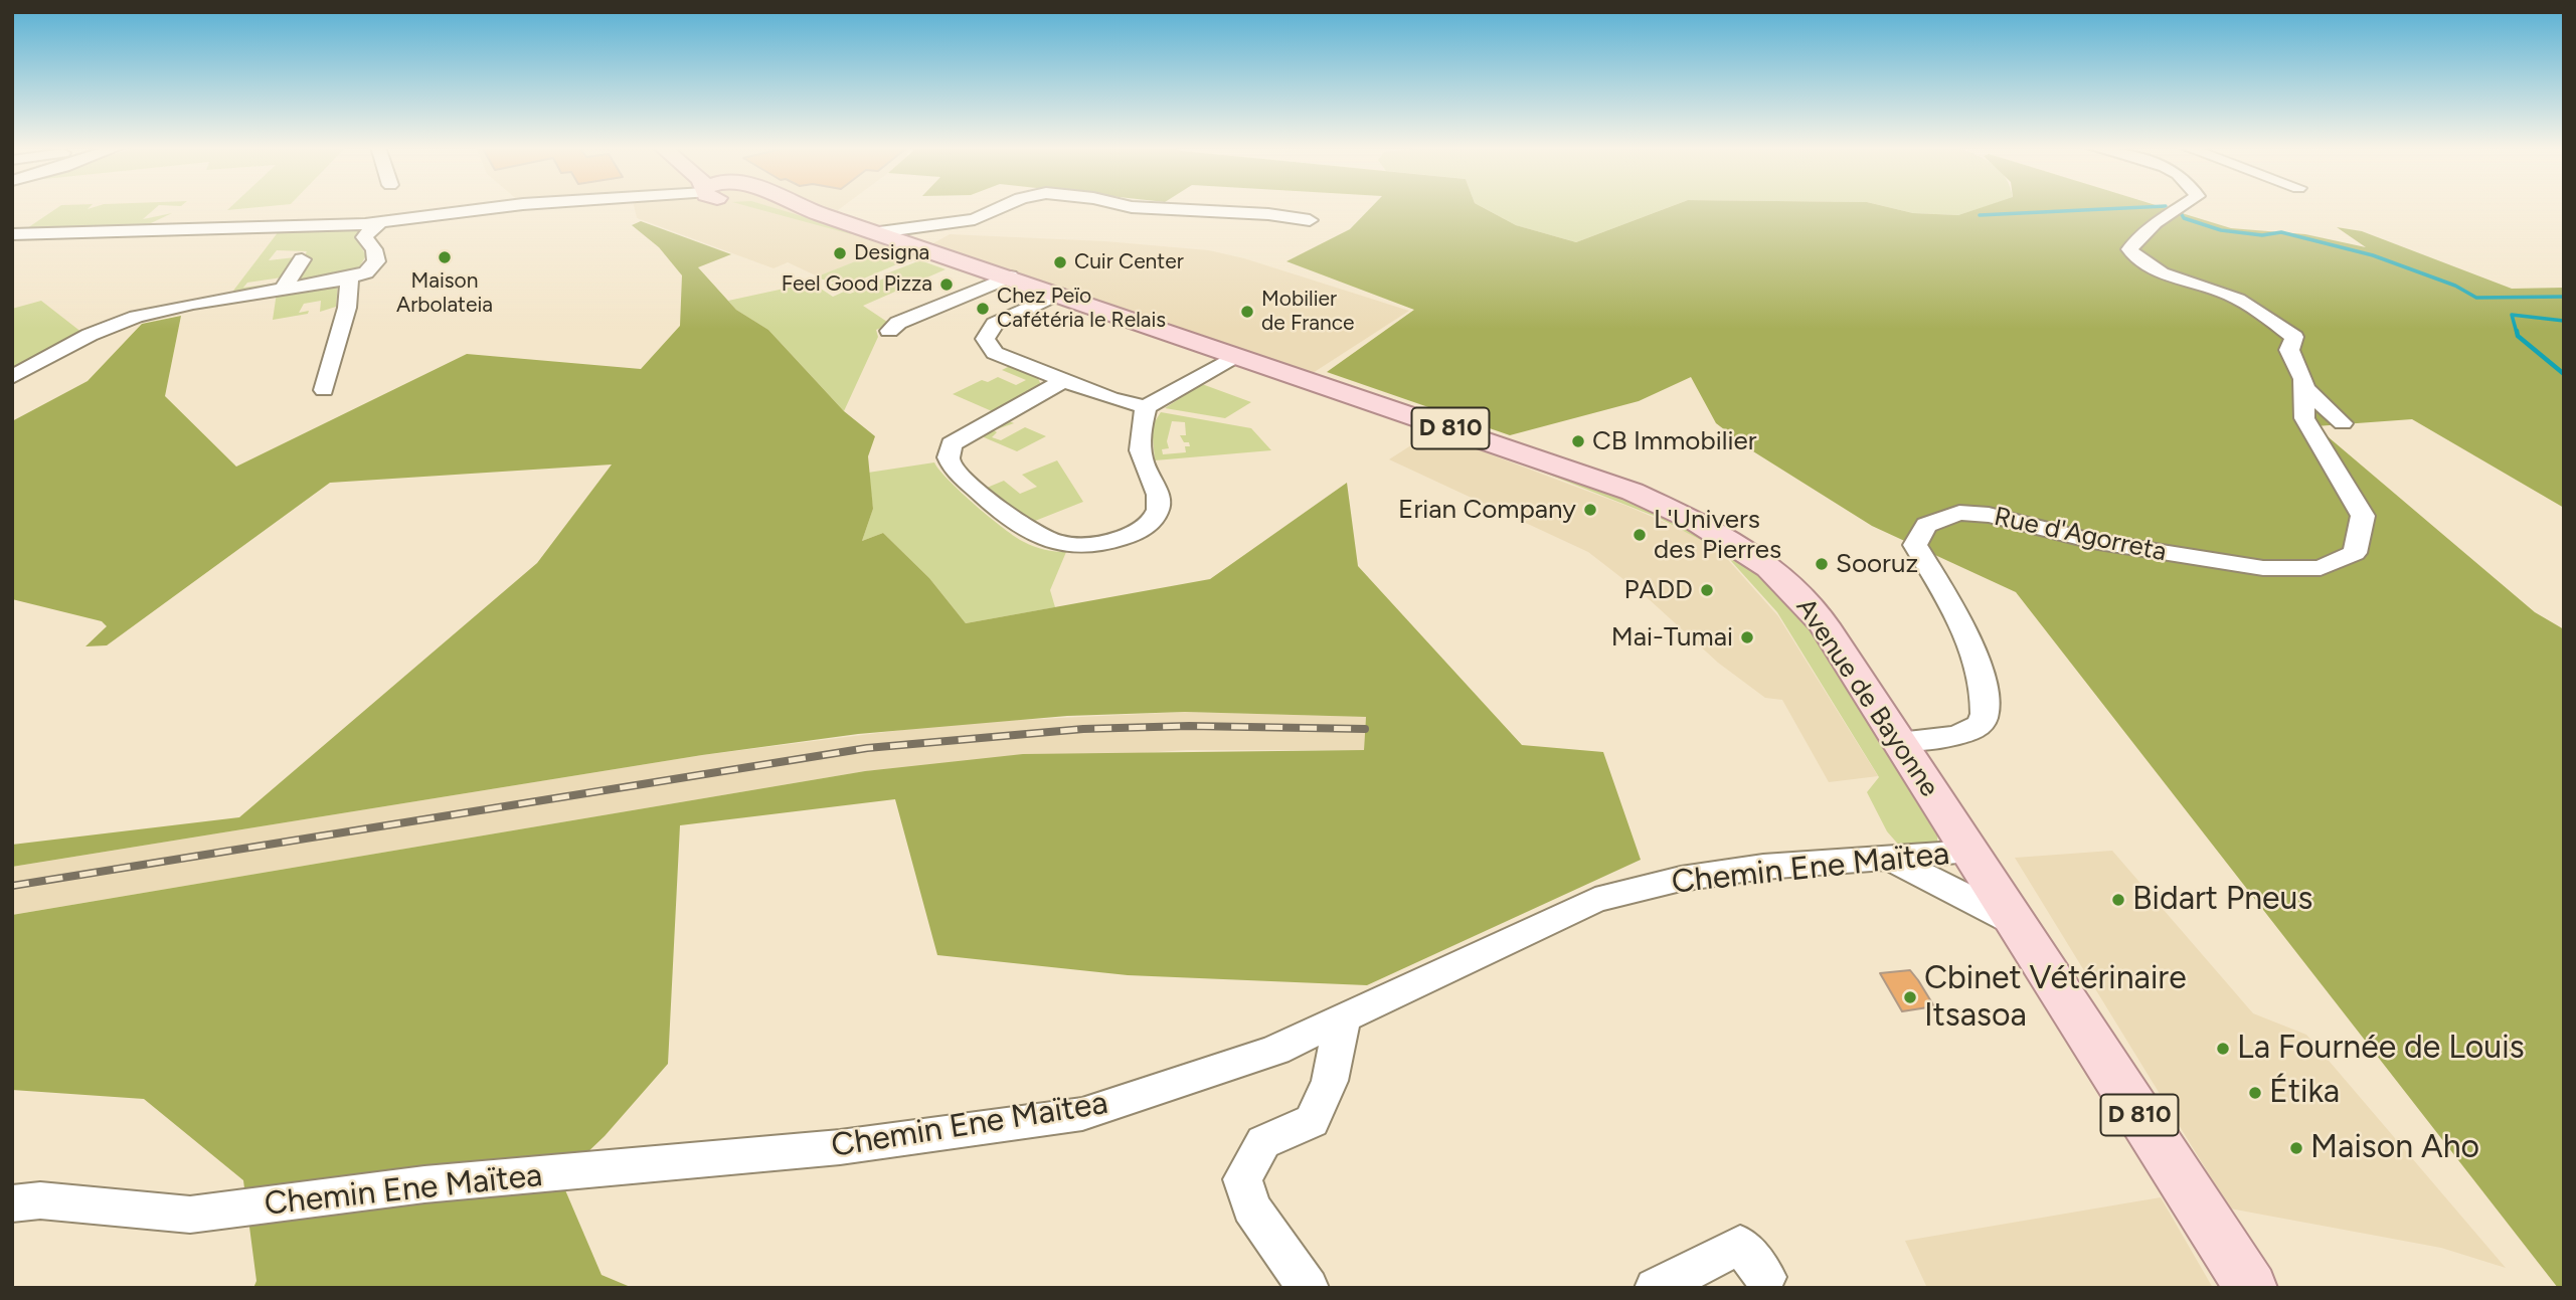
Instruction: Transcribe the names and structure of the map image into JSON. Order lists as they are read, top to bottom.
{
  "streets": {
    "main road": ["D 810", "Avenue de Bayonne"],
    "street": ["Rue d'Agorreta", "Chemin Ene Maïtea"]
  },
  "crossings": [
    ["Rue d'Agorreta", "Avenue de Bayonne"],
    ["Avenue de Bayonne", "Chemin Ene Maïtea"]
  ],
  "places": [
    "Designa",
    "Maison Arbolateia",
    "Cuir Center",
    "Feel Good Pizza",
    "Chez Peïo Cafétéria le Relais",
    "Mobilier de France",
    "CB Immobilier",
    "Erian Company",
    "L'Univers des Pierres",
    "Sooruz",
    "PADD",
    "Mai-Tumai",
    "Bidart Pneus",
    "Cbinet Vétérinaire Itsasoa",
    "La Fournée de Louis",
    "Étika",
    "Maison Aho"
  ]
}
